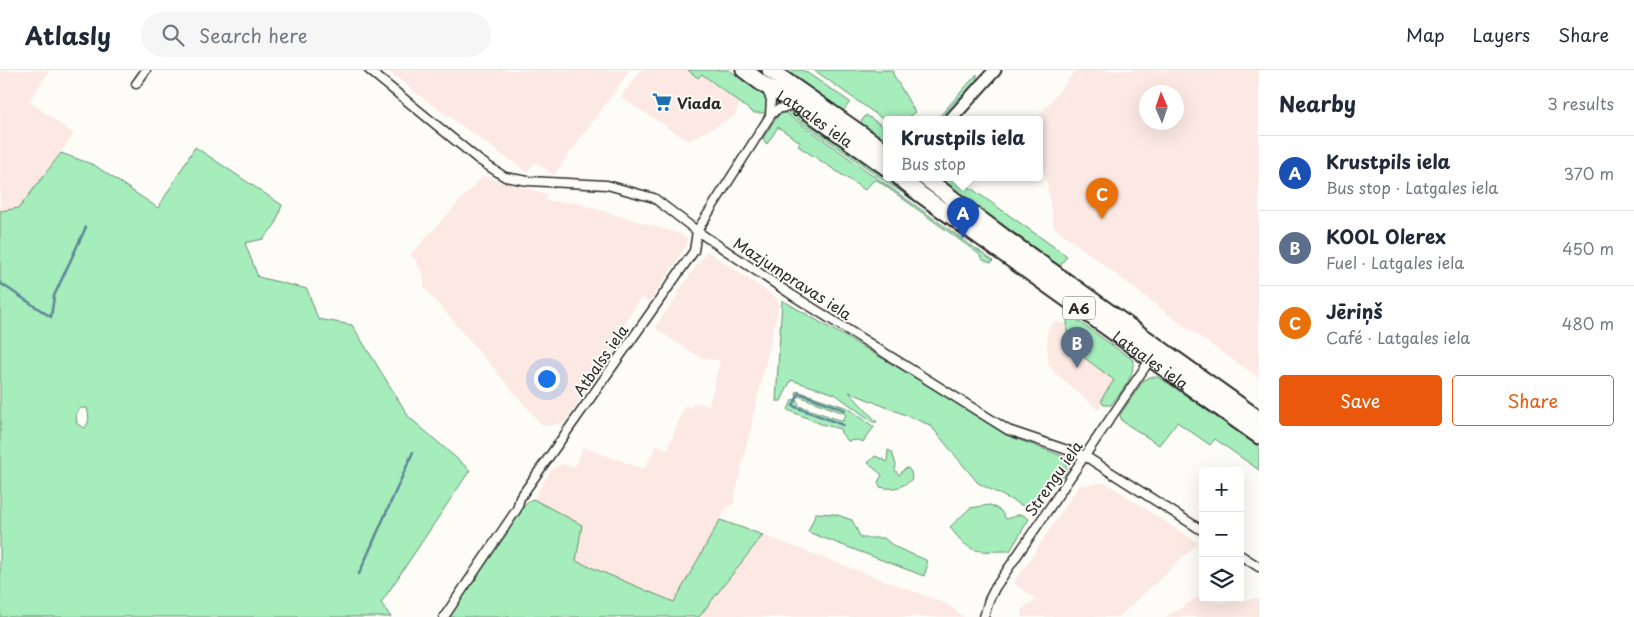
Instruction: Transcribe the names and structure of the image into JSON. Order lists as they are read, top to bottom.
{
  "streets": {
    "highway": ["Latgales iela", "A6"],
    "street": ["Mazjumpravas iela", "Atbalss iela", "Strengu iela"]
  },
  "crossings": [
    ["Latgales iela", "Atbalss iela"],
    ["Latgales iela", "Strengu iela"],
    ["Mazjumpravas iela", "Atbalss iela"],
    ["Mazjumpravas iela", "Strengu iela"]
  ],
  "places": {
    "supermarket": ["Viada"]
  },
  "north": "top",
  "page": {
    "header": "Atlasly",
    "search": "Search here",
    "nav": ["Map", "Layers", "Share"],
    "heading": ["Nearby", "3 results"],
    "popup": ["Krustpils iela", "Bus stop"],
    "list": [
      {
        "mark": "A",
        "name": "Krustpils iela",
        "note": "Bus stop · Latgales iela",
        "value": "370 m"
      },
      {
        "mark": "B",
        "name": "KOOL Olerex",
        "note": "Fuel · Latgales iela",
        "value": "450 m"
      },
      {
        "mark": "C",
        "name": "Jēriņš",
        "note": "Café · Latgales iela",
        "value": "480 m"
      }
    ],
    "pins": ["C", "A", "B"],
    "buttons": ["Save", "Share"],
    "map_buttons": ["+", "−"]
  }
}
